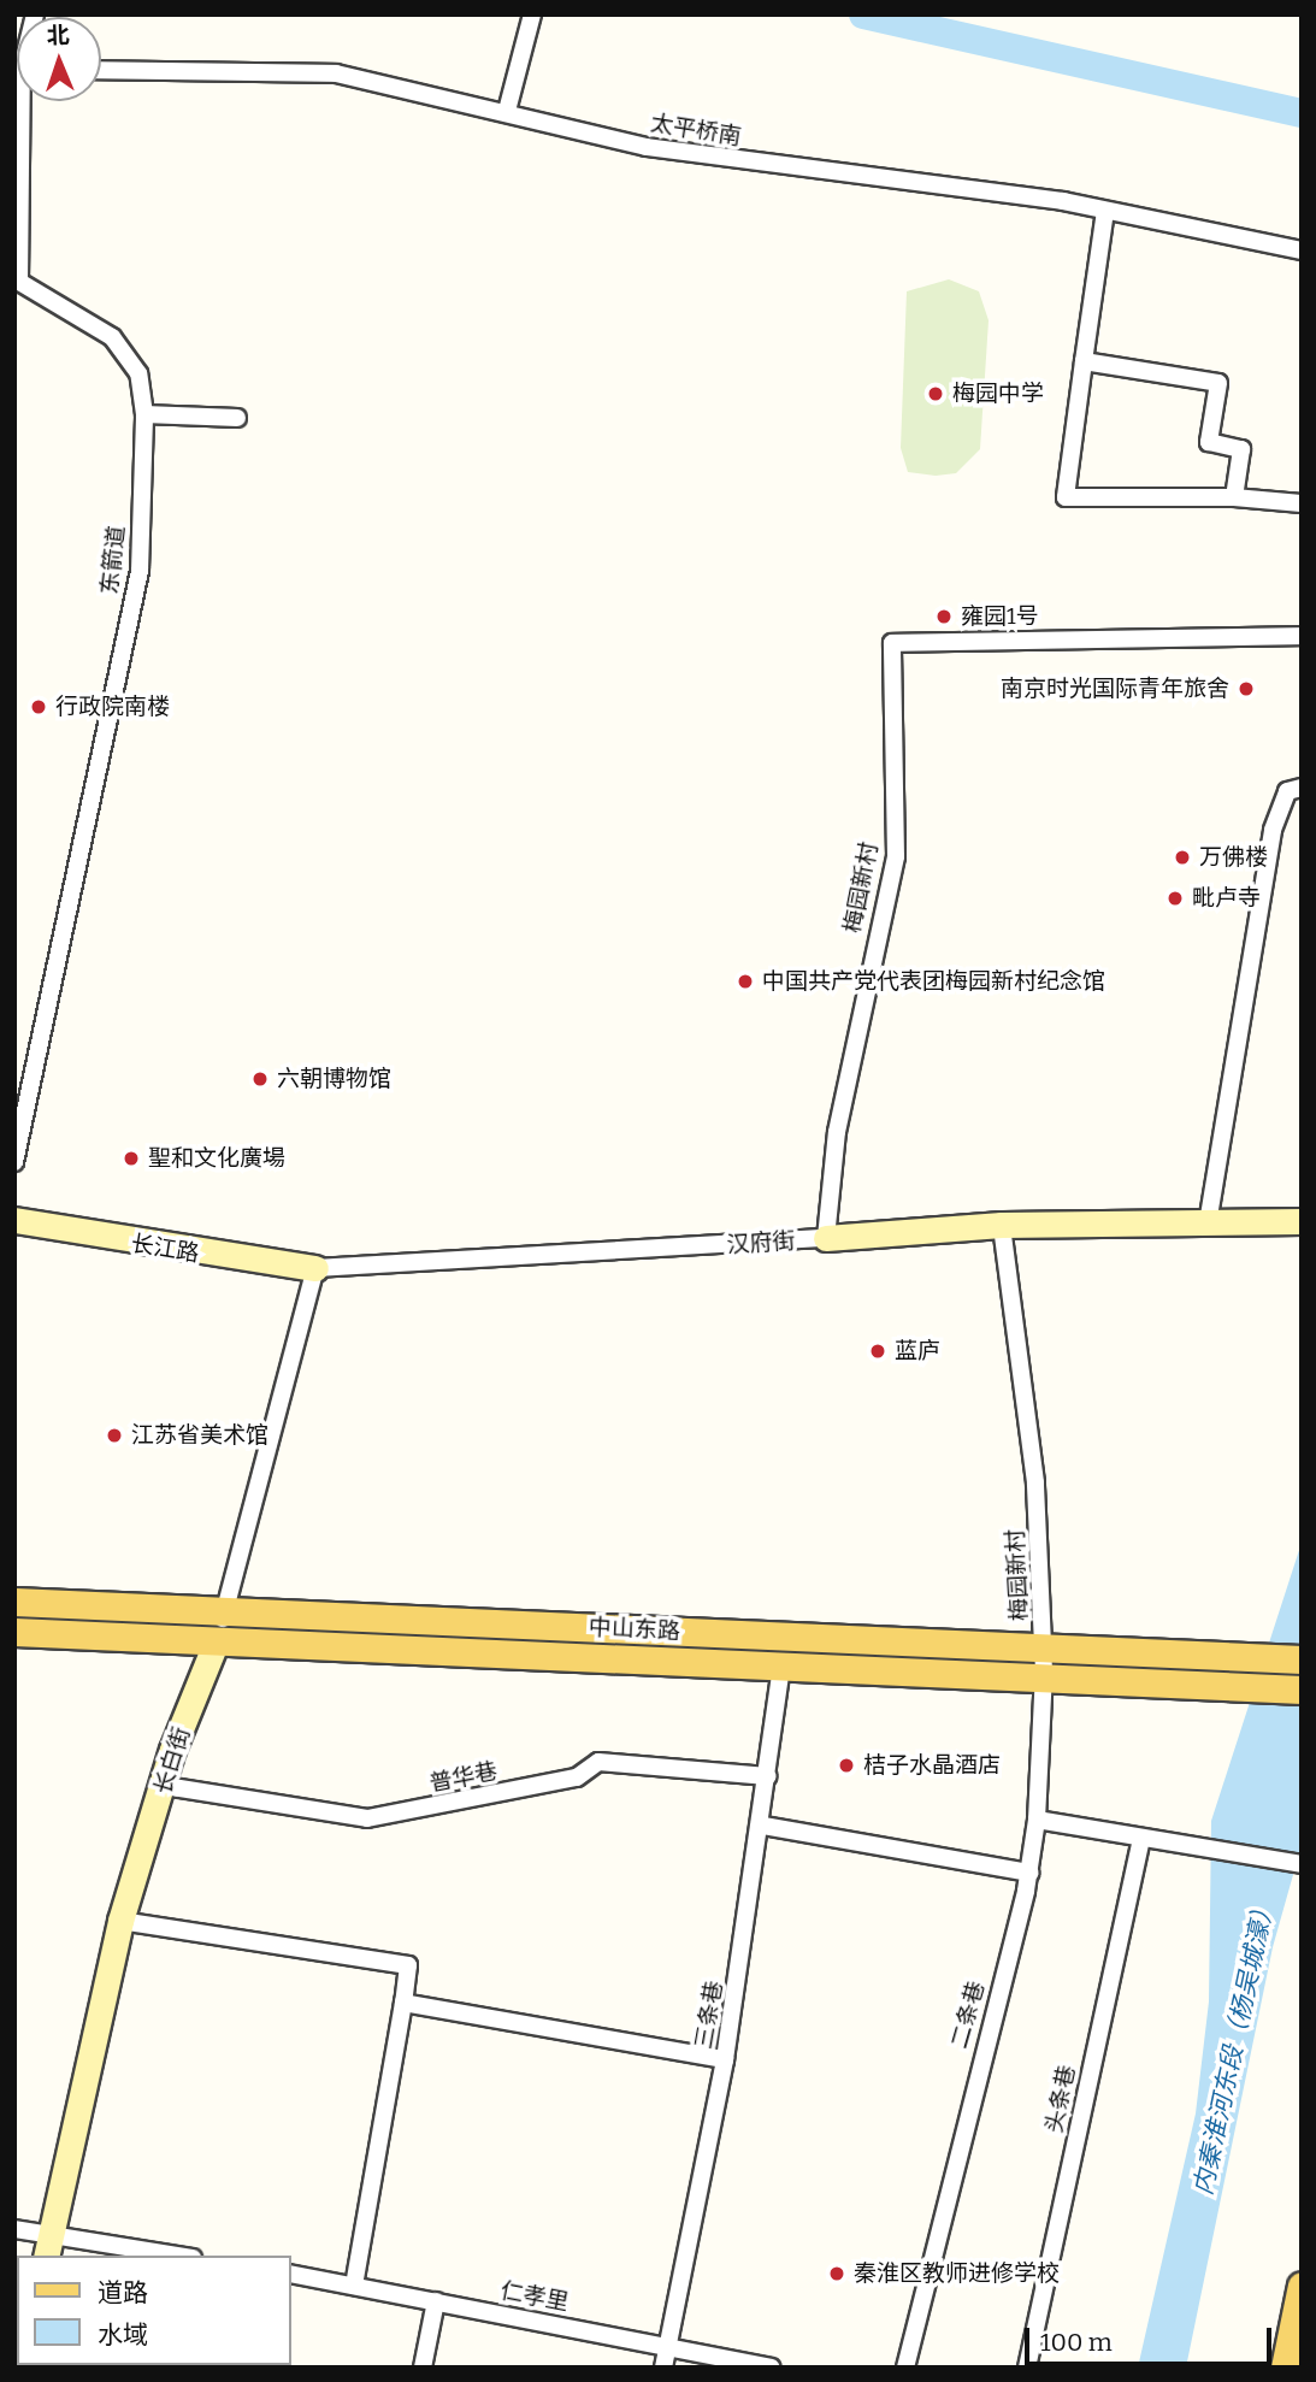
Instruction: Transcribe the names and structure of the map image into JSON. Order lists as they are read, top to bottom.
{
  "streets": {
    "main road": ["中山东路"],
    "street": [
      "太平桥南",
      "东箭道",
      "梅园新村",
      "汉府街",
      "长江路",
      "长白街",
      "普华巷",
      "三条巷",
      "二条巷",
      "头条巷",
      "仁孝里"
    ]
  },
  "crossings": [
    ["梅园新村", "汉府街"],
    ["梅园新村", "中山东路"],
    ["梅园新村", "二条巷"],
    ["汉府街", "长江路"],
    ["汉府街", "长白街"],
    ["长江路", "长白街"],
    ["中山东路", "长白街"],
    ["中山东路", "三条巷"],
    ["中山东路", "二条巷"],
    ["长白街", "普华巷"],
    ["普华巷", "三条巷"],
    ["三条巷", "仁孝里"]
  ],
  "water": ["内秦淮河东段（杨吴城濠）"],
  "places": [
    "梅园中学",
    "雍园1号",
    "南京时光国际青年旅舍",
    "行政院南楼",
    "万佛楼",
    "毗卢寺",
    "中国共产党代表团梅园新村纪念馆",
    "六朝博物馆",
    "聖和文化廣場",
    "蓝庐",
    "江苏省美术馆",
    "桔子水晶酒店",
    "秦淮区教师进修学校"
  ],
  "legend": ["道路", "水域"],
  "scale_bar": "100 m",
  "north": "top"
}
